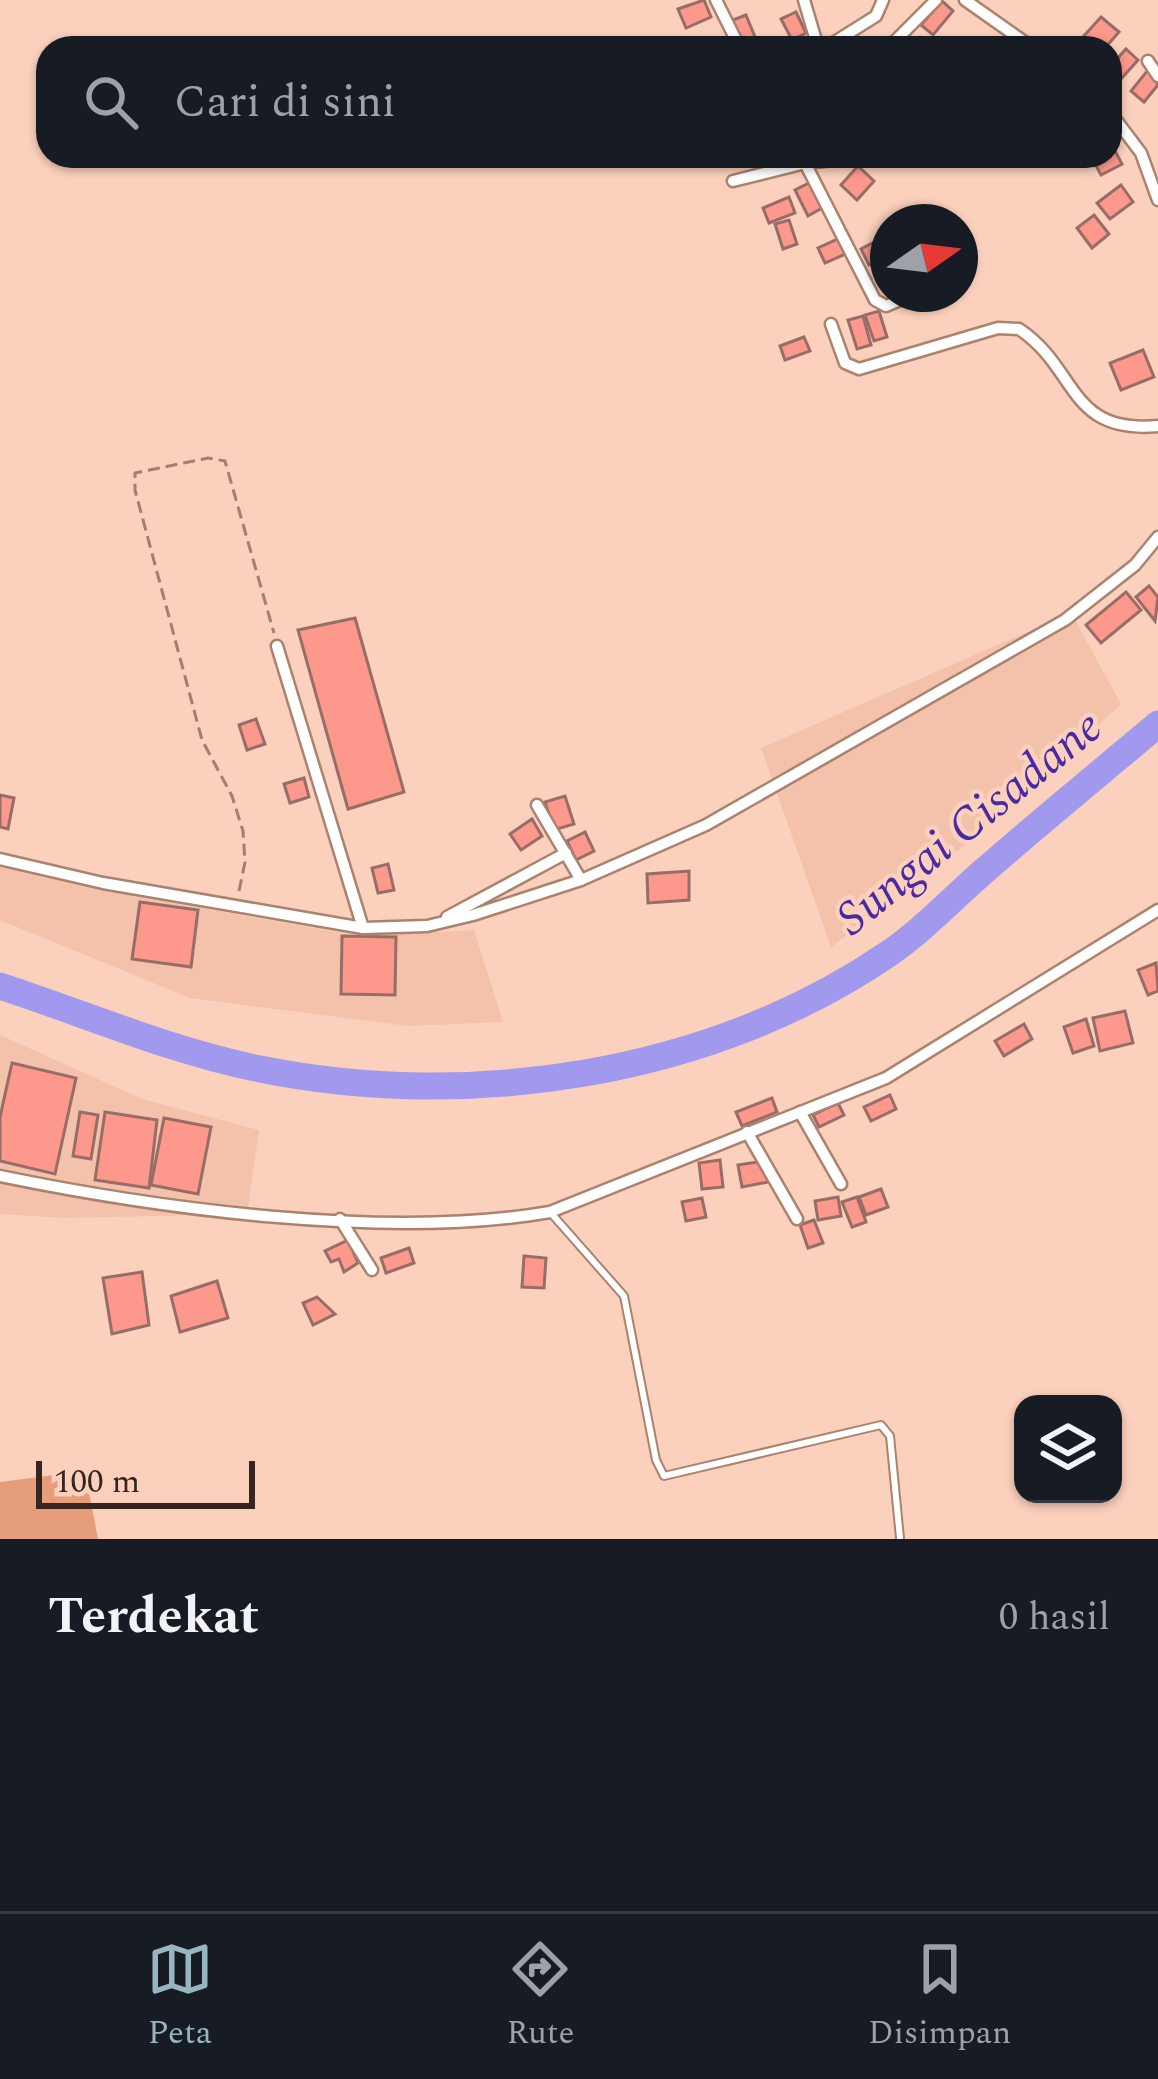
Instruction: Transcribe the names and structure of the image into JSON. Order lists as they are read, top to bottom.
{
  "water": ["Sungai Cisadane"],
  "scale_bar": "100 m",
  "north": "right",
  "page": {
    "search": "Cari di sini",
    "scale": "100 m",
    "heading": ["Terdekat", "0 hasil"],
    "nav": ["Peta", "Rute", "Disimpan"]
  }
}
